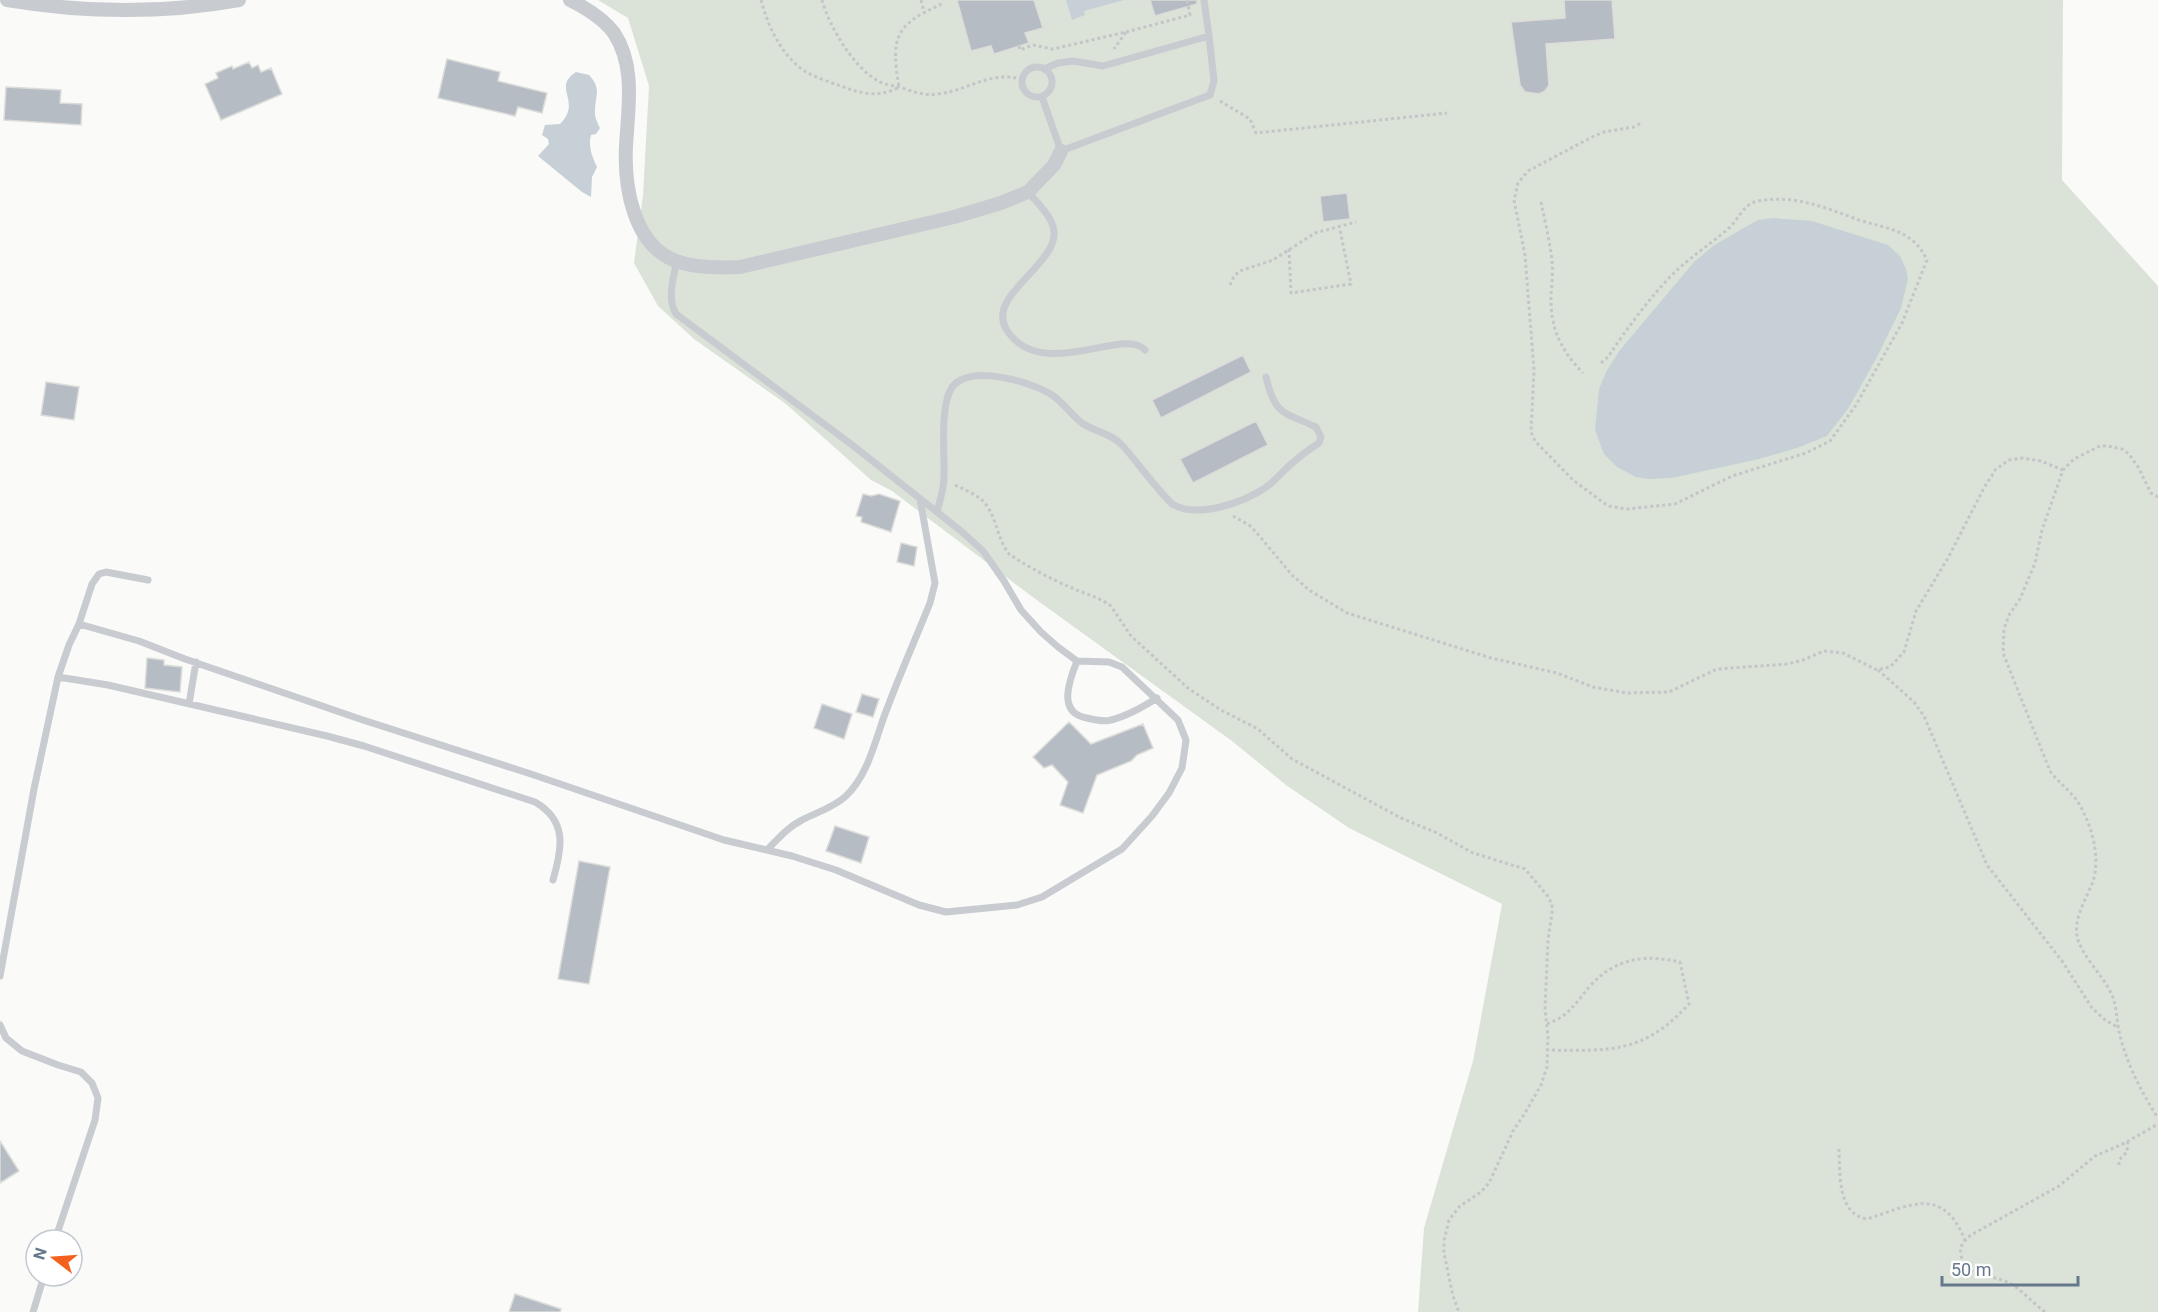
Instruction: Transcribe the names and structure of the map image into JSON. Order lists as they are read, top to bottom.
{
  "scale_bar": "50 m",
  "north": "left"
}
